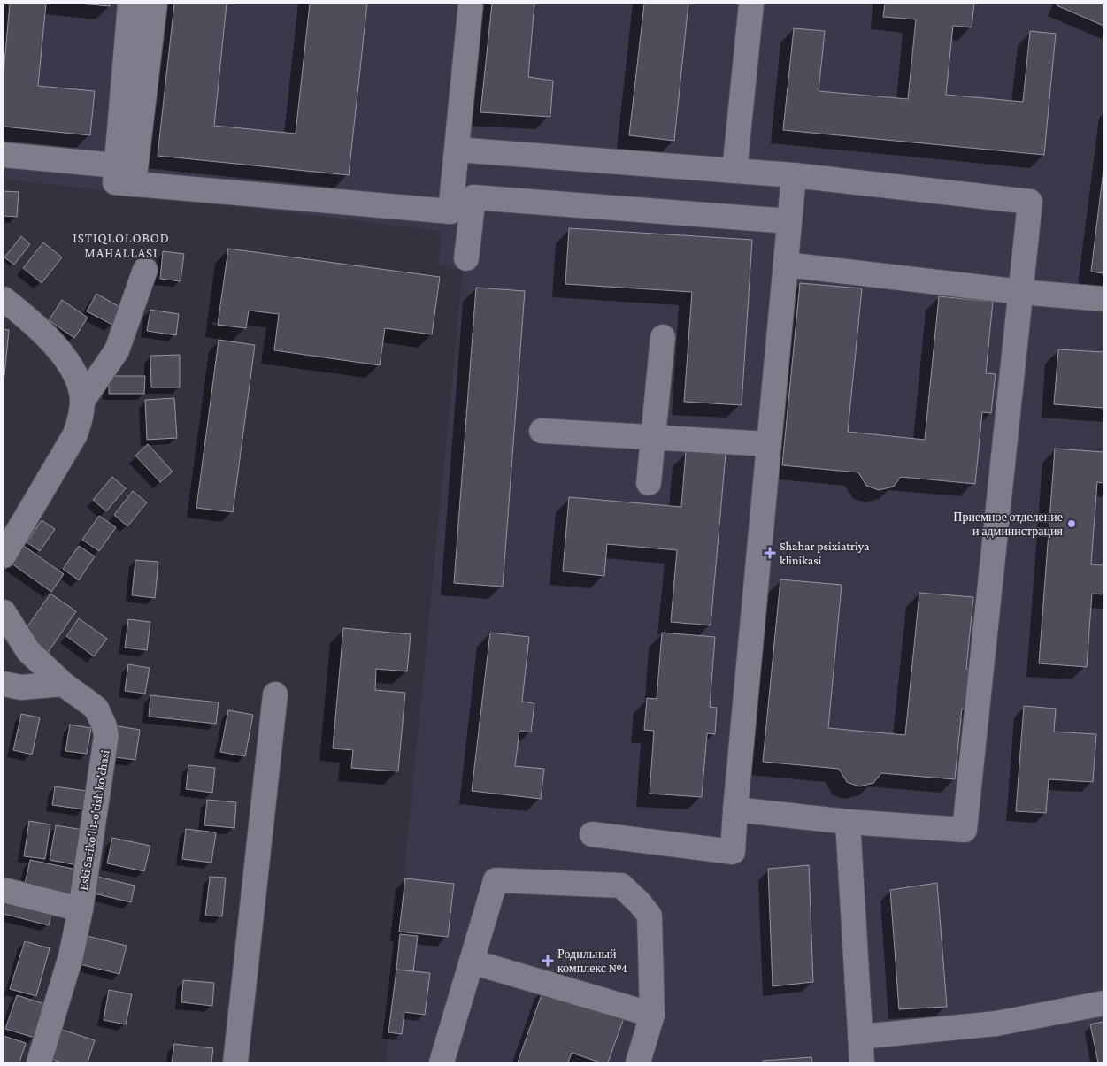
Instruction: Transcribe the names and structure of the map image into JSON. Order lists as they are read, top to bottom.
{
  "streets": {
    "street": ["Eski Sariko'l 1-o'tish ko'chasi"]
  },
  "districts": ["ISTIQLOLOBOD MAHALLASI"],
  "places": {
    "other": ["Приемное отделение и администрация"],
    "health": ["Shahar psixiatriya klinikasi", "Родильный комплекс №4"]
  }
}
